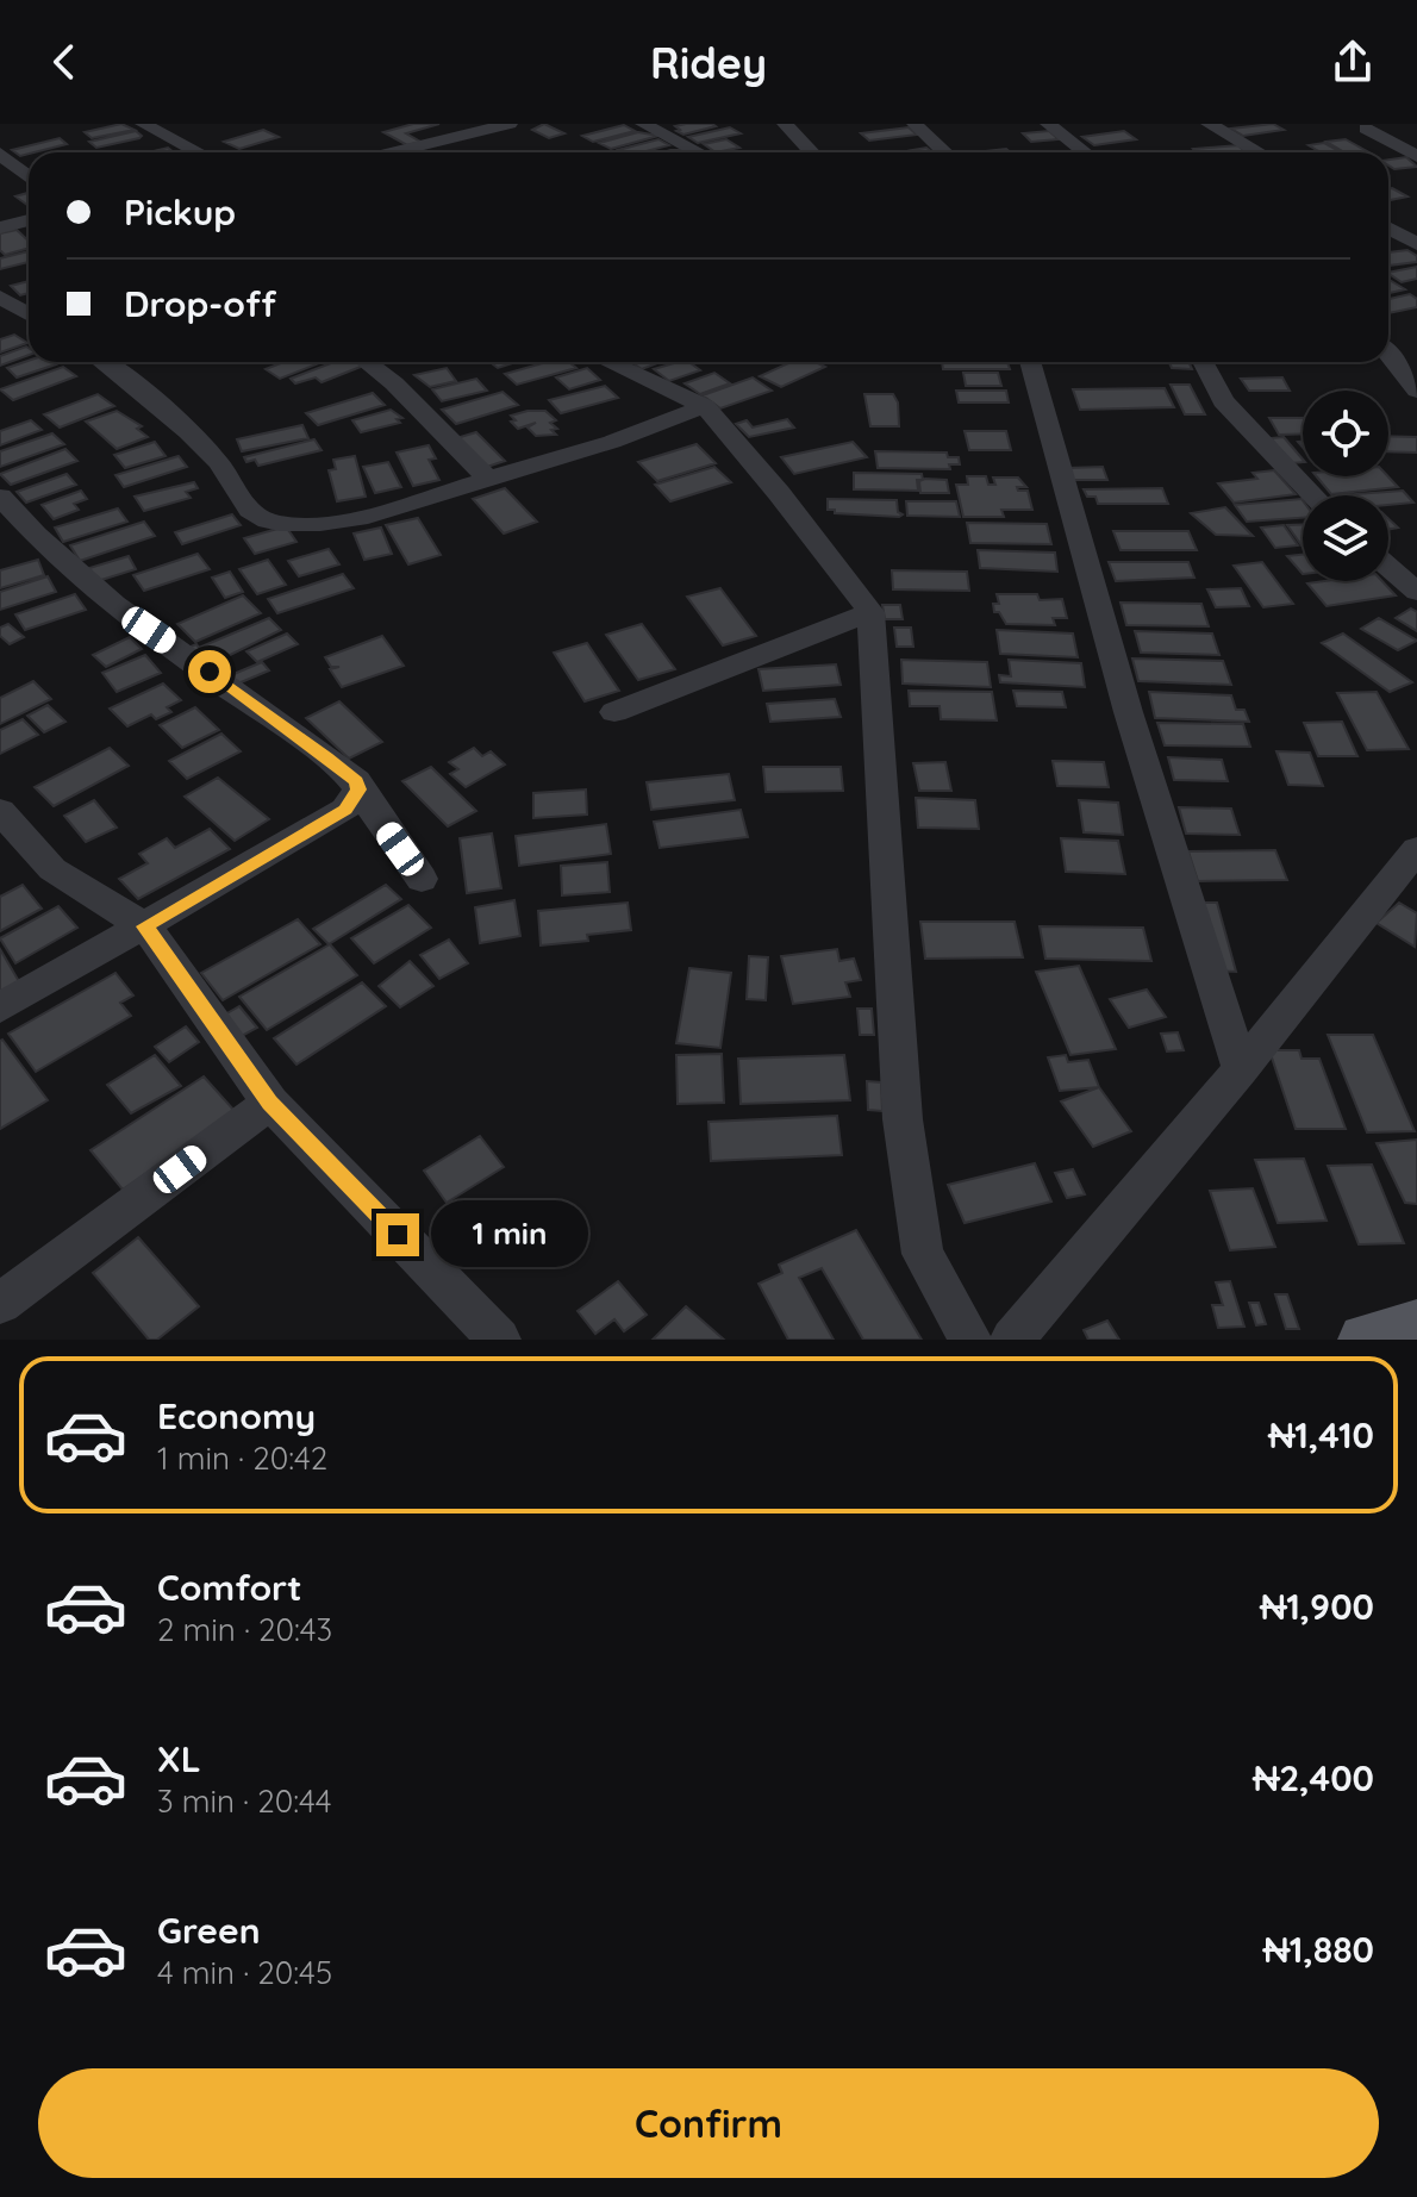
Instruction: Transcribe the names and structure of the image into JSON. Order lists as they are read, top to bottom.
{
  "page": {
    "header": "Ridey",
    "banner": ["Pickup", "Drop-off"],
    "bubble": "1 min",
    "list": [
      {
        "name": "Economy",
        "note": "1 min · 20:42",
        "value": "₦1,410"
      },
      {
        "name": "Comfort",
        "note": "2 min · 20:43",
        "value": "₦1,900"
      },
      {
        "name": "XL",
        "note": "3 min · 20:44",
        "value": "₦2,400"
      },
      {
        "name": "Green",
        "note": "4 min · 20:45",
        "value": "₦1,880"
      }
    ],
    "buttons": "Confirm"
  }
}
